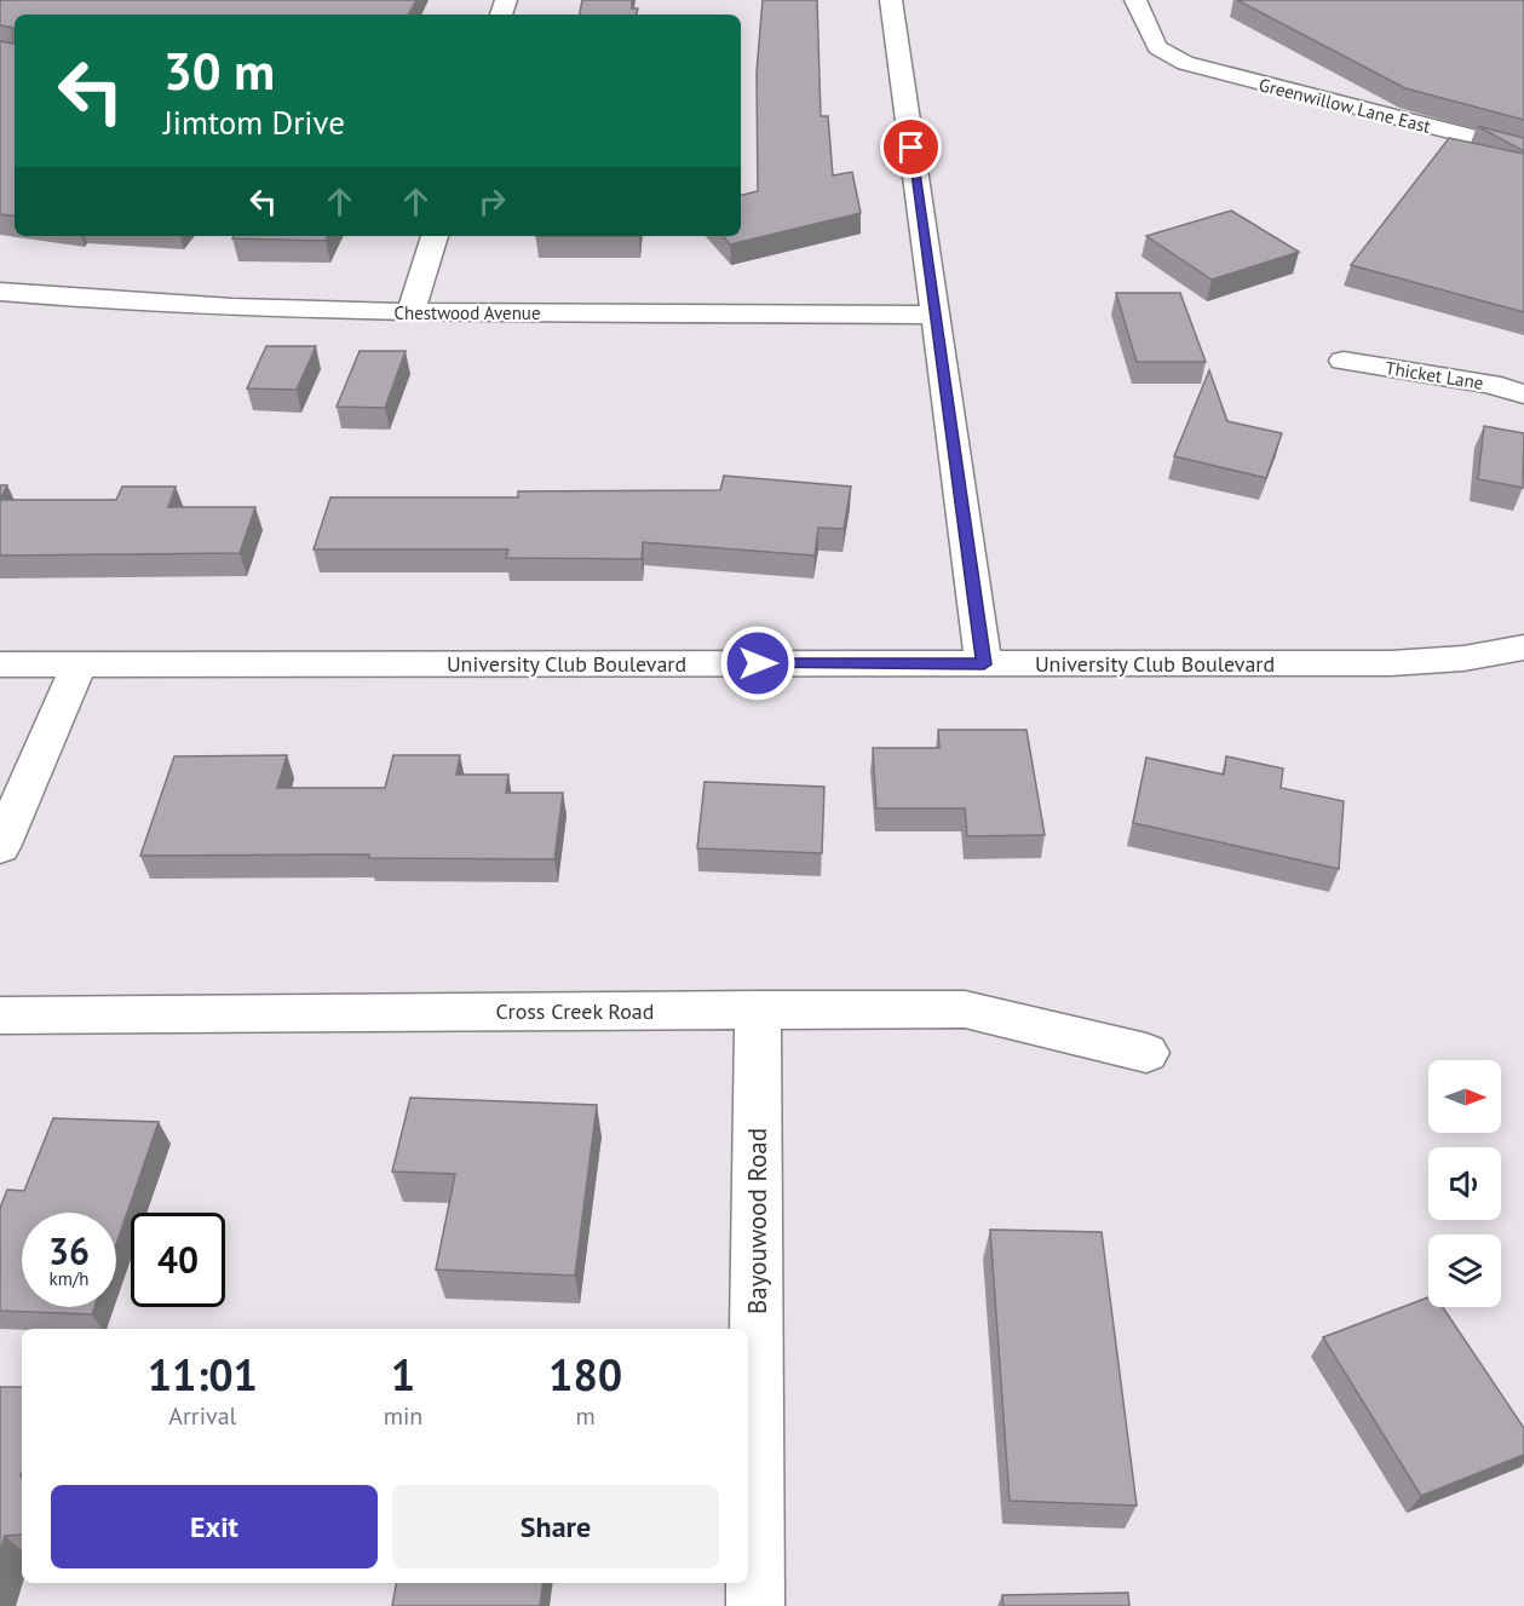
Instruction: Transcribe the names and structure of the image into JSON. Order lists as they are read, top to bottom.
{
  "streets": {
    "street": [
      "Greenwillow Lane East",
      "Chestwood Avenue",
      "Thicket Lane",
      "University Club Boulevard",
      "Cross Creek Road",
      "Bayouwood Road"
    ]
  },
  "crossings": [
    ["Cross Creek Road", "Bayouwood Road"]
  ],
  "north": "right",
  "page": {
    "turn": ["30 m", "Jimtom Drive"],
    "speed": "36 km/h",
    "limit": "40",
    "eta": [
      "11:01",
      "Arrival",
      "1",
      "min",
      "180",
      "m"
    ],
    "buttons": ["Exit", "Share"]
  }
}
